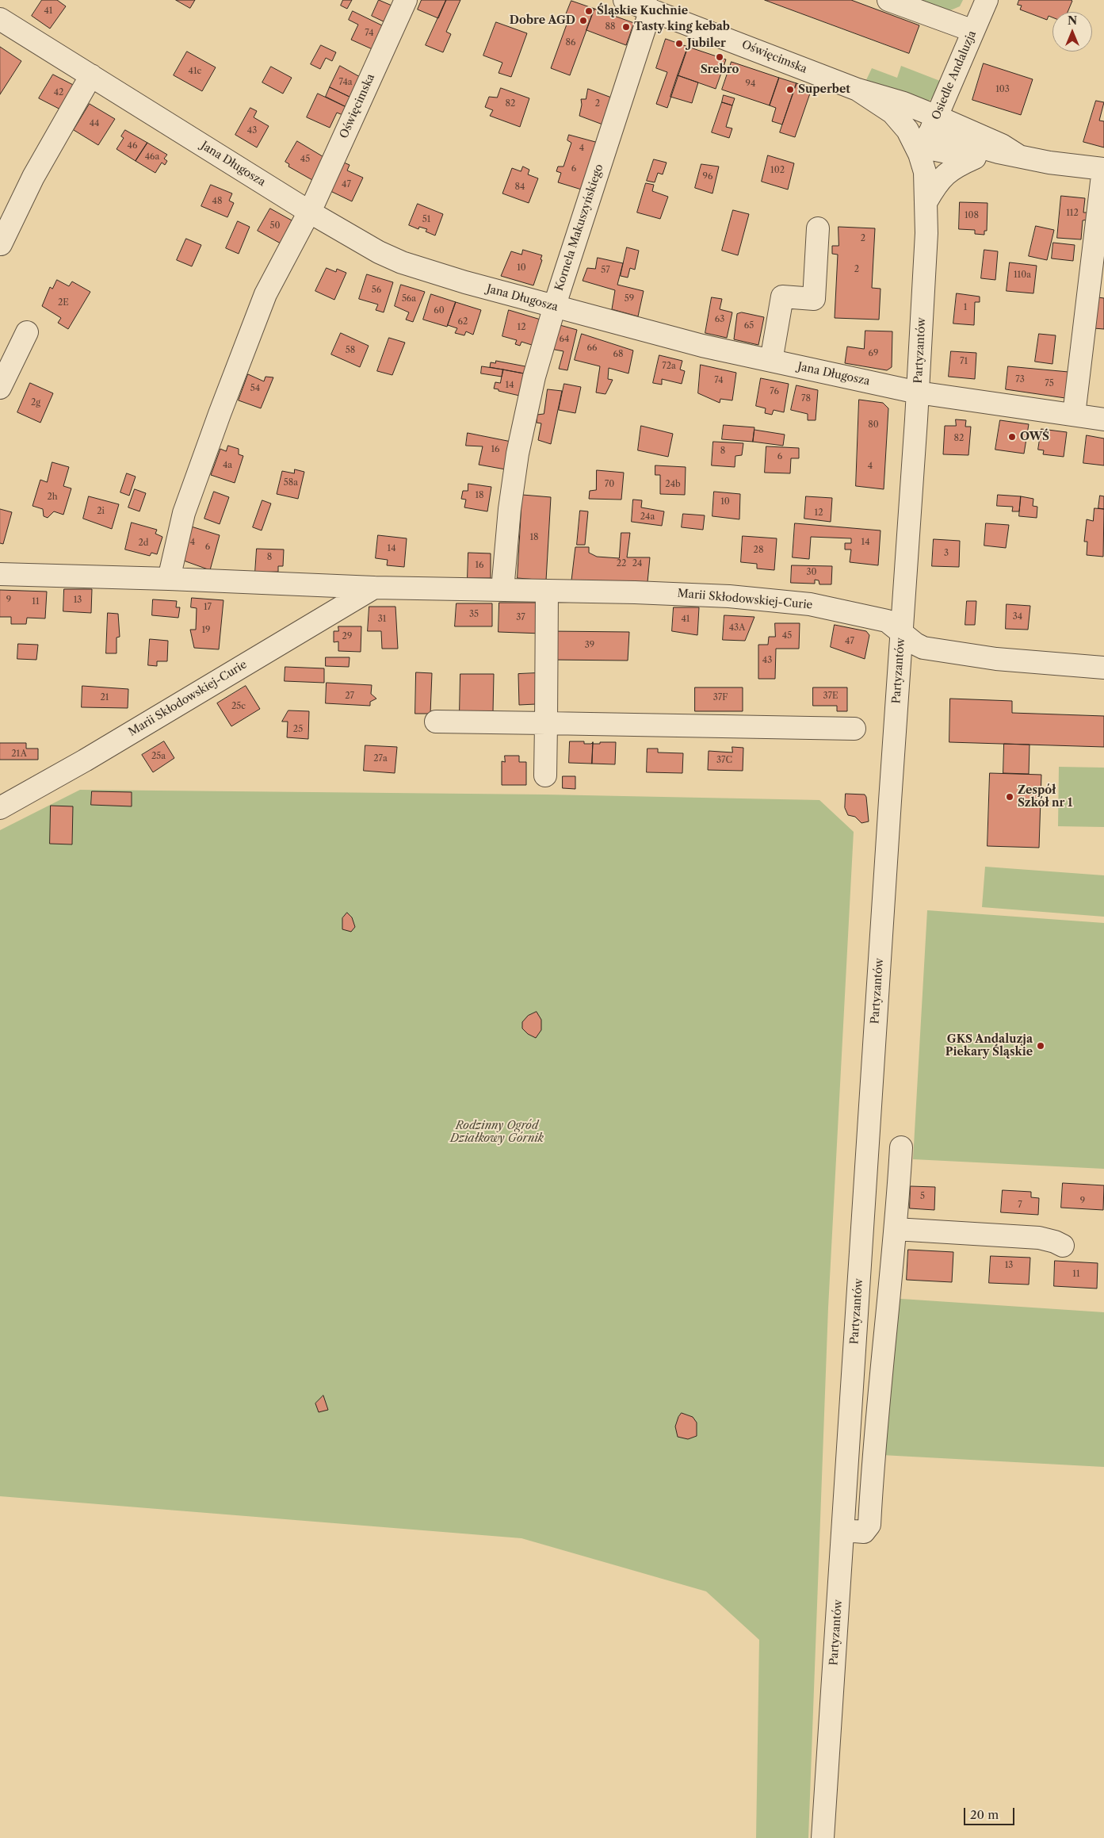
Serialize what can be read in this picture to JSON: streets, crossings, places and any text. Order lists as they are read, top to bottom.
{
  "streets": {
    "street": [
      "Oświęcimska",
      "Osiedle Andaluzja",
      "Jana Długosza",
      "Kornela Makuszyńskiego",
      "Partyzantów",
      "Marii Skłodowskiej-Curie"
    ]
  },
  "crossings": [
    ["Oświęcimska", "Osiedle Andaluzja"],
    ["Oświęcimska", "Jana Długosza"],
    ["Oświęcimska", "Kornela Makuszyńskiego"],
    ["Oświęcimska", "Partyzantów"],
    ["Oświęcimska", "Marii Skłodowskiej-Curie"],
    ["Osiedle Andaluzja", "Partyzantów"],
    ["Jana Długosza", "Kornela Makuszyńskiego"],
    ["Jana Długosza", "Partyzantów"],
    ["Kornela Makuszyńskiego", "Marii Skłodowskiej-Curie"],
    ["Partyzantów", "Marii Skłodowskiej-Curie"]
  ],
  "parks": ["Rodzinny Ogród Działkowy Górnik"],
  "places": [
    "Śląskie Kuchnie",
    "Dobre AGD",
    "Tasty king kebab",
    "Jubiler",
    "Srebro",
    "Superbet",
    "OWŚ",
    "Zespół Szkół nr 1",
    "GKS Andaluzja Piekary Śląskie"
  ],
  "house_numbers": [
    "41",
    "88",
    "74",
    "86",
    "41c",
    "74a",
    "94",
    "103",
    "42",
    "82",
    "2",
    "44",
    "43",
    "46",
    "4",
    "46a",
    "45",
    "6",
    "102",
    "96",
    "47",
    "84",
    "48",
    "112",
    "108",
    "51",
    "50",
    "2",
    "10",
    "2",
    "57",
    "110a",
    "56",
    "56a",
    "59",
    "2E",
    "1",
    "60",
    "63",
    "62",
    "65",
    "12",
    "64",
    "66",
    "58",
    "69",
    "68",
    "71",
    "72a",
    "73",
    "74",
    "75",
    "14",
    "54",
    "76",
    "78",
    "2g",
    "80",
    "82",
    "16",
    "8",
    "6",
    "4a",
    "4",
    "58a",
    "70",
    "24b",
    "18",
    "2h",
    "10",
    "2i",
    "12",
    "24a",
    "18",
    "4",
    "14",
    "2d",
    "6",
    "14",
    "28",
    "3",
    "8",
    "22",
    "24",
    "16",
    "30",
    "9",
    "13",
    "11",
    "17",
    "35",
    "34",
    "37",
    "31",
    "41",
    "43A",
    "19",
    "45",
    "29",
    "47",
    "39",
    "43",
    "27",
    "37E",
    "21",
    "37F",
    "25c",
    "25",
    "21A",
    "25a",
    "27a",
    "37C",
    "5",
    "9",
    "7",
    "13",
    "11"
  ],
  "scale_bar": "20 m",
  "north": "top"
}
